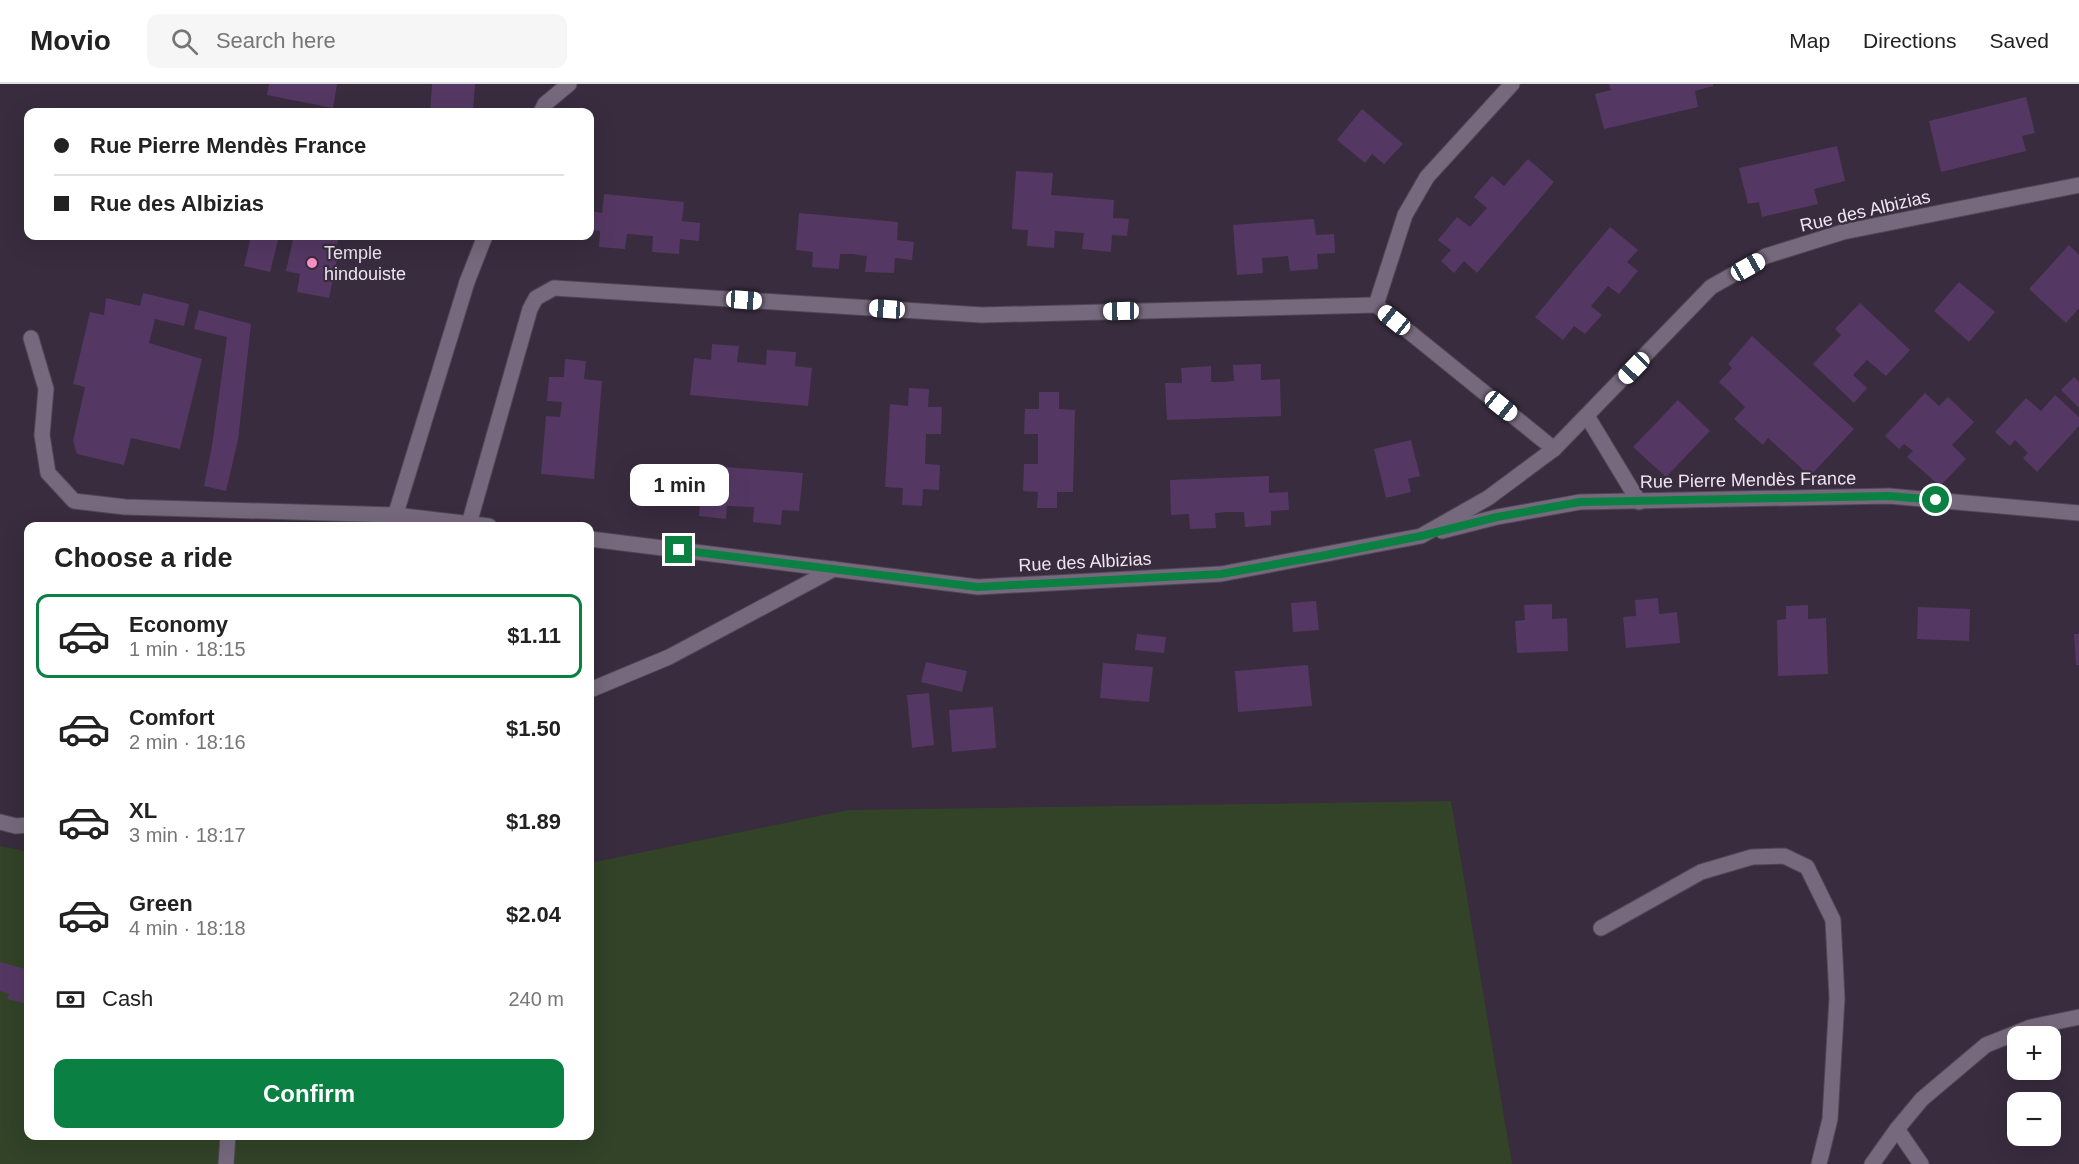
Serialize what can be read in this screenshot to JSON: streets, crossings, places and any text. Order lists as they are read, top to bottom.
{
  "streets": {
    "street": ["Rue des Albizias", "Rue Pierre Mendès France"]
  },
  "crossings": [
    ["Rue des Albizias", "Rue Pierre Mendès France"]
  ],
  "places": ["Temple hindouiste"],
  "page": {
    "header": "Movio",
    "search": "Search here",
    "nav": ["Map", "Directions", "Saved"],
    "banner": ["Rue Pierre Mendès France", "Rue des Albizias"],
    "bubble": "1 min",
    "heading": "Choose a ride",
    "list": [
      {
        "name": "Economy",
        "note": "1 min · 18:15",
        "value": "$1.11"
      },
      {
        "name": "Comfort",
        "note": "2 min · 18:16",
        "value": "$1.50"
      },
      {
        "name": "XL",
        "note": "3 min · 18:17",
        "value": "$1.89"
      },
      {
        "name": "Green",
        "note": "4 min · 18:18",
        "value": "$2.04"
      }
    ],
    "pay": ["Cash", "240 m"],
    "map_buttons": ["+", "−"],
    "buttons": "Confirm"
  }
}
